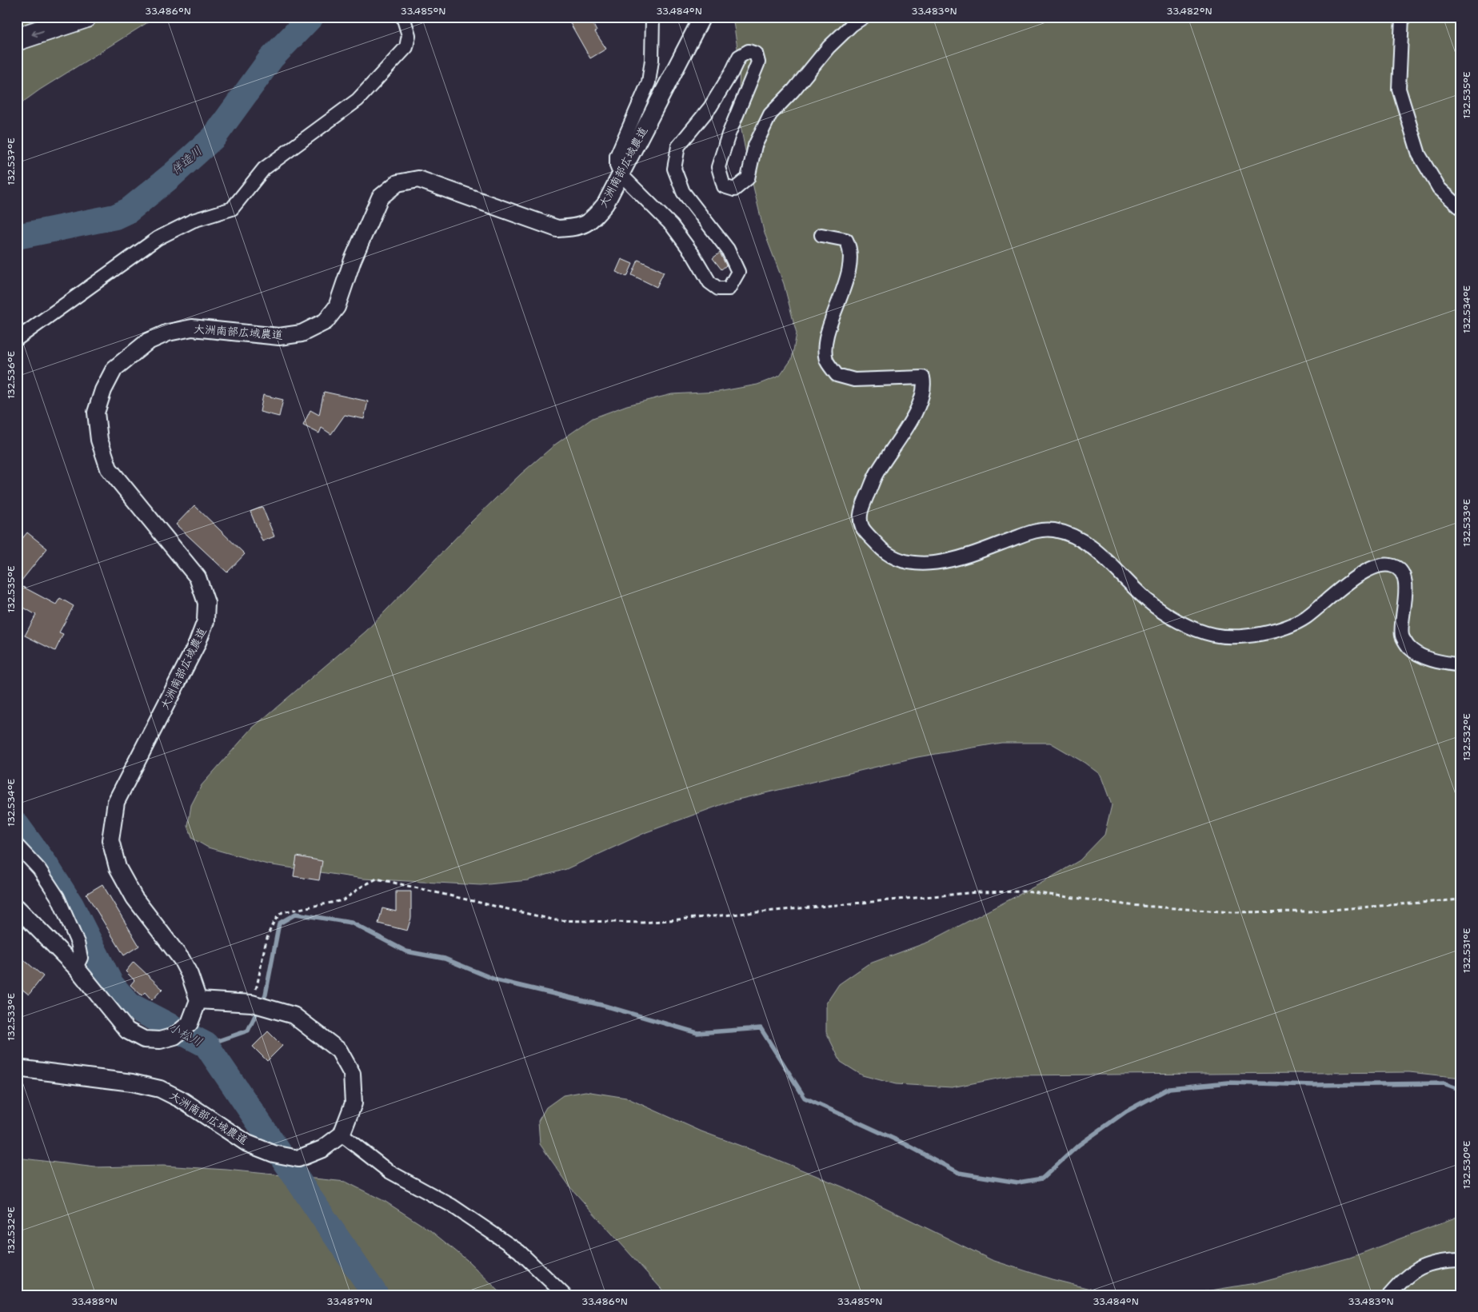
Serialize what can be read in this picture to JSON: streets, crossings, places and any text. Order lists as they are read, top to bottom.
{
  "streets": {
    "street": ["大洲南部広域農道"]
  },
  "water": ["伴造川", "小松川"],
  "coordinates": [
    "33.486°N",
    "33.485°N",
    "33.484°N",
    "33.483°N",
    "33.482°N",
    "132.535°E",
    "132.537°E",
    "132.534°E",
    "132.536°E",
    "132.533°E",
    "132.532°E",
    "132.531°E",
    "132.530°E",
    "33.488°N",
    "33.487°N"
  ]
}
